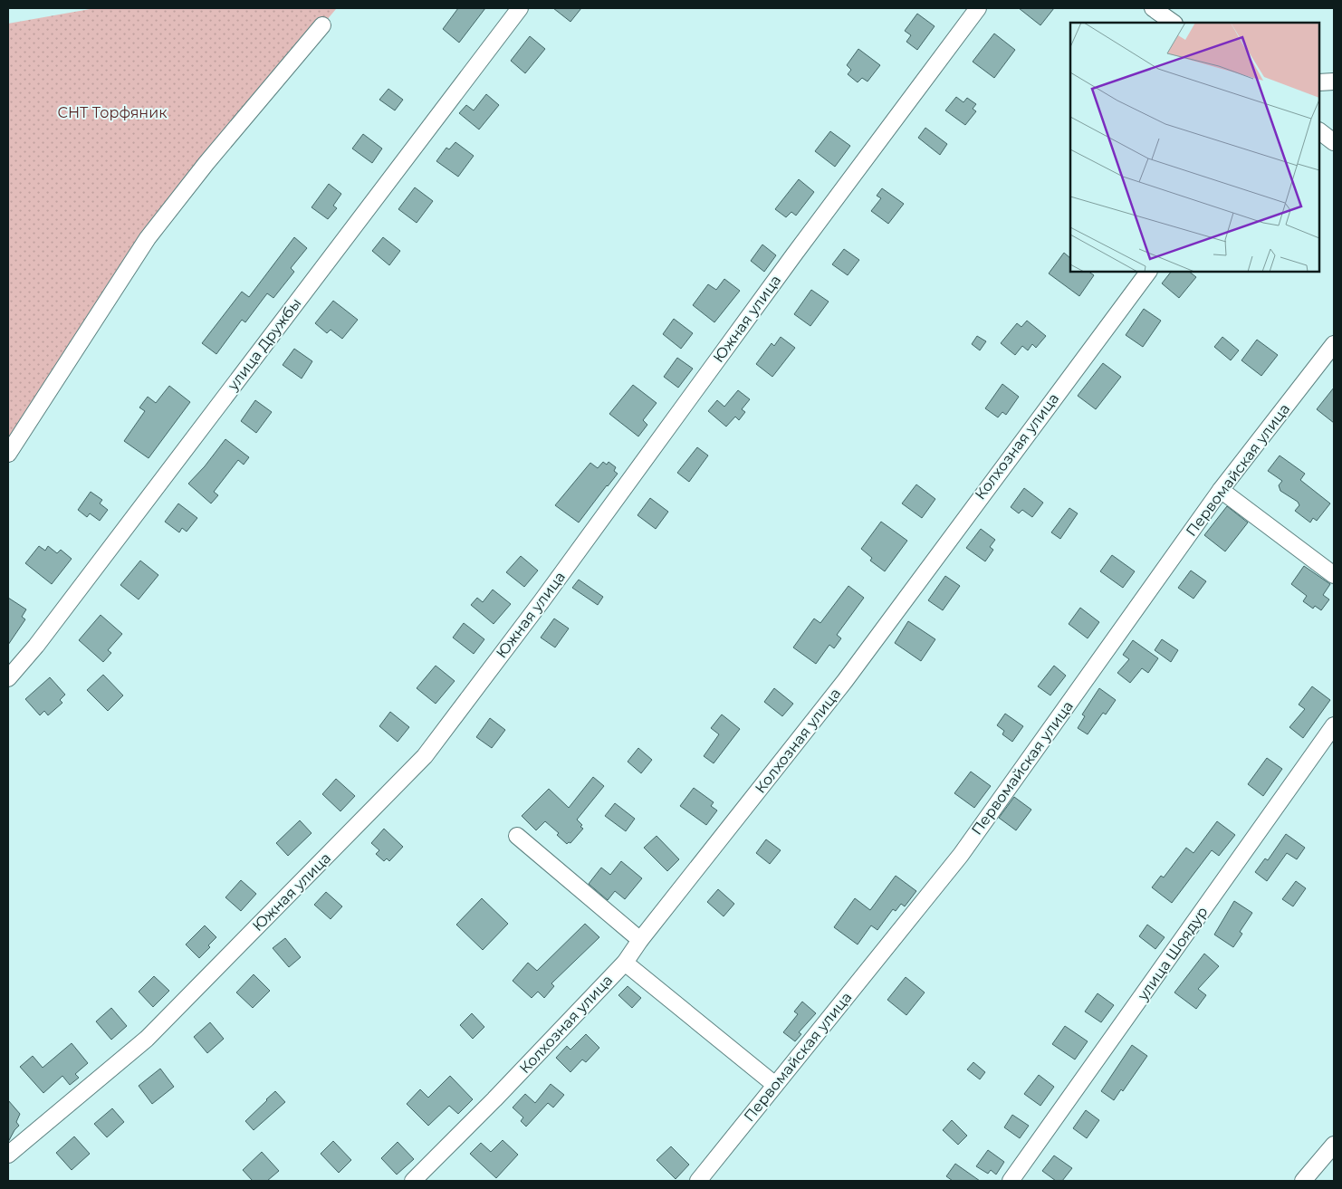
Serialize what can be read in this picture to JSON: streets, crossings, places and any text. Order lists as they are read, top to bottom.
{
  "streets": {
    "street": [
      "Южная улица",
      "улица Дружбы",
      "Колхозная улица",
      "Первомайская улица",
      "улица Шоядур"
    ]
  },
  "parks": ["СНТ Торфяник"]
}
